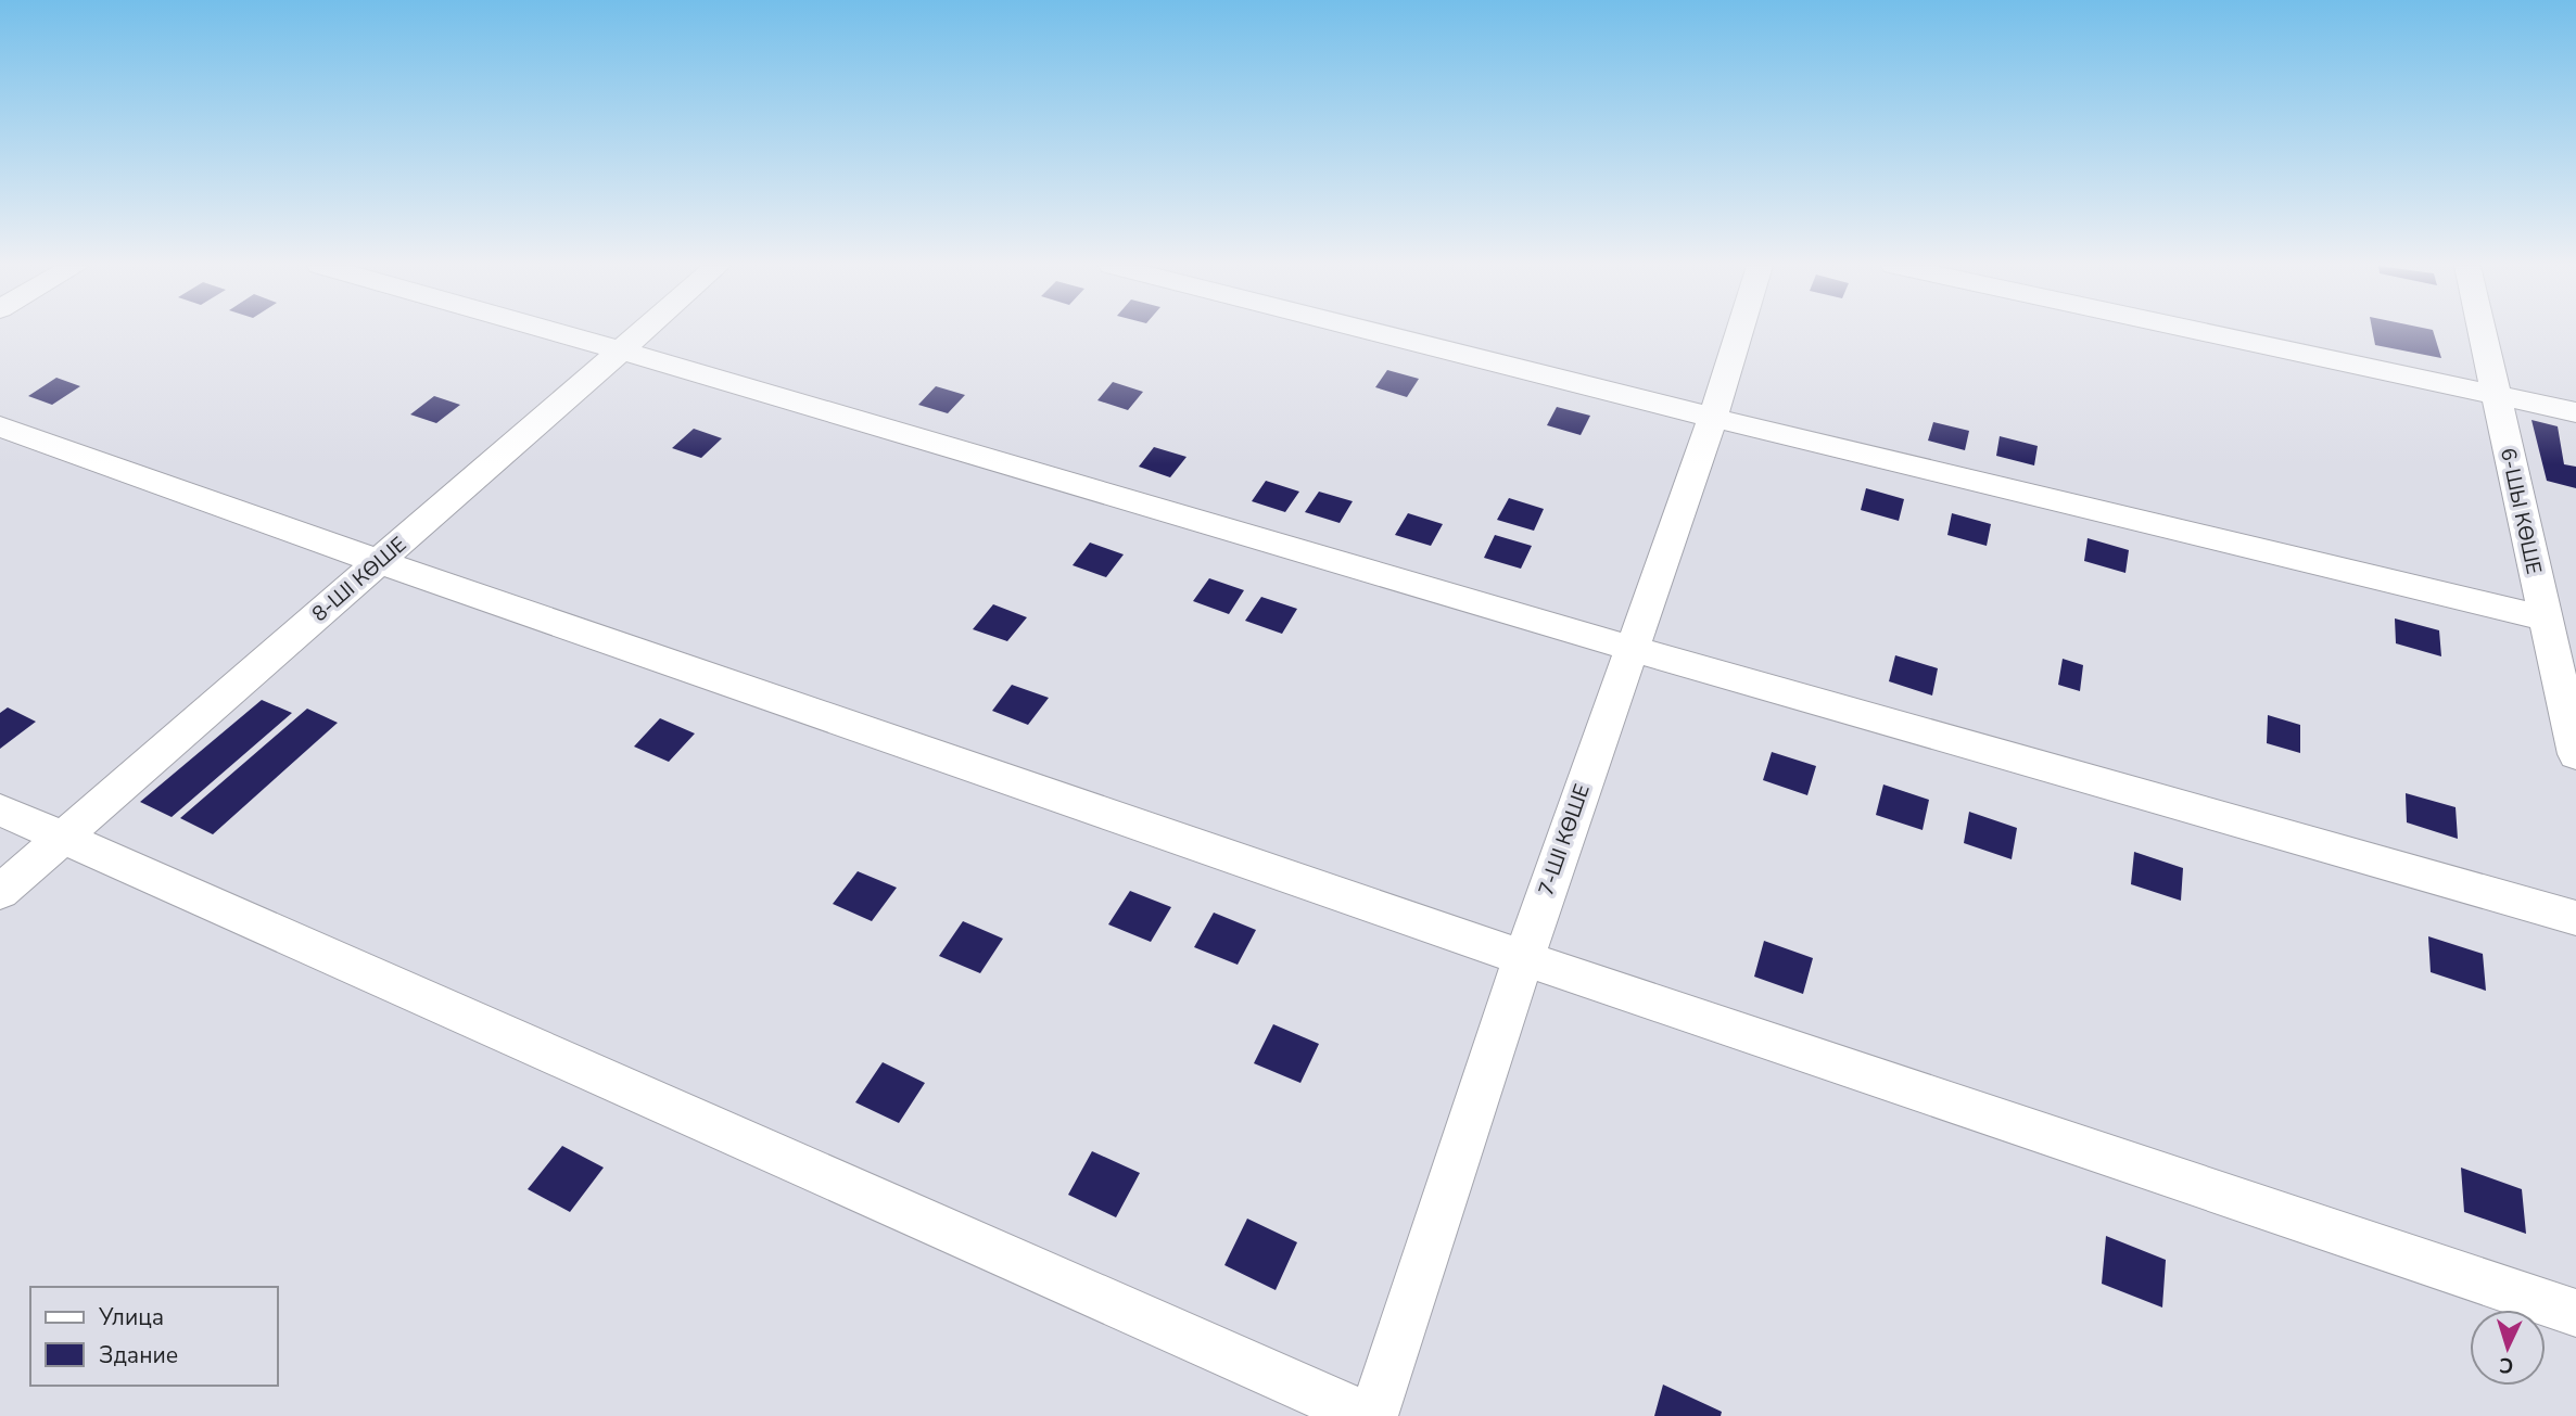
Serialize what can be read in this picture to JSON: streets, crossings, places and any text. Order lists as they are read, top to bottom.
{
  "streets": {
    "lane": ["6-ШЫ КӨШЕ", "8-ШІ КӨШЕ", "7-ШІ КӨШЕ"]
  },
  "legend": ["Улица", "Здание"],
  "north": "bottom"
}
